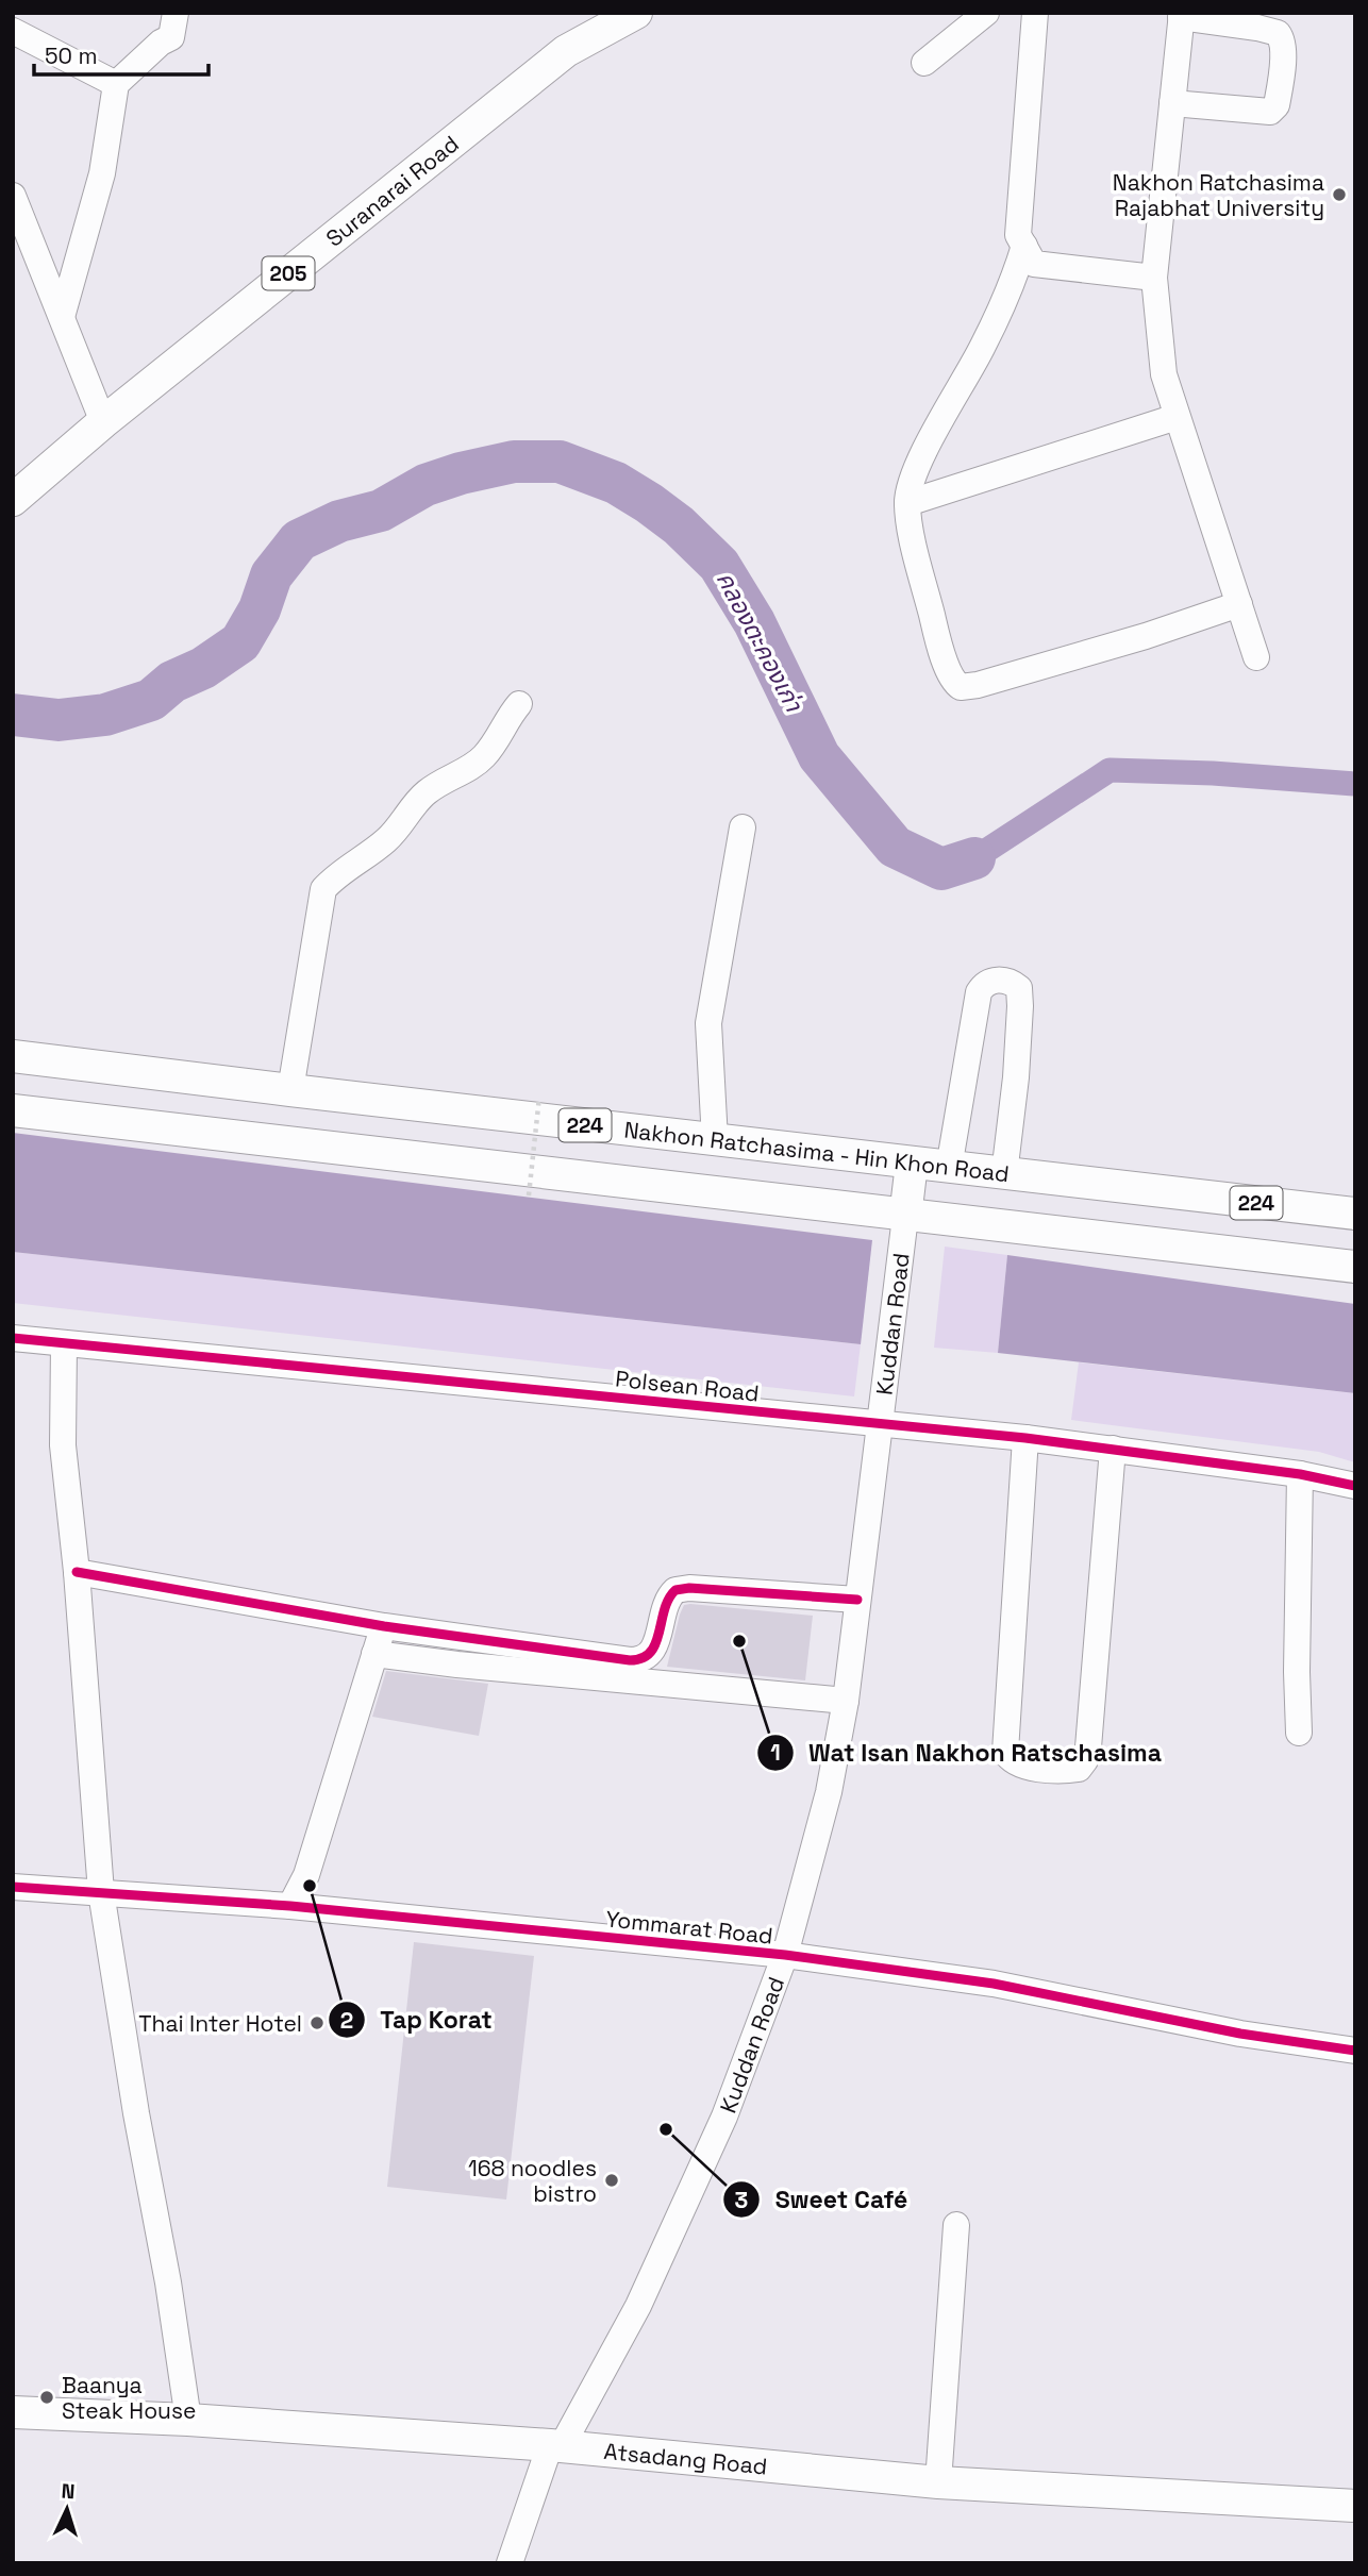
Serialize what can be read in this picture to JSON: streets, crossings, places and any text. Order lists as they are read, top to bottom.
{
  "streets": {
    "main road": [
      "Suranarai Road",
      "205",
      "224",
      "Nakhon Ratchasima - Hin Khon Road",
      "Atsadang Road"
    ],
    "street": ["Kuddan Road", "Polsean Road", "Yommarat Road"]
  },
  "crossings": [
    ["224", "Kuddan Road"],
    ["Kuddan Road", "Polsean Road"],
    ["Kuddan Road", "Yommarat Road"],
    ["Kuddan Road", "Atsadang Road"]
  ],
  "water": ["คลองตะคองเก่า"],
  "places": [
    "Nakhon Ratchasima Rajabhat University",
    "Wat Isan Nakhon Ratschasima",
    "Tap Korat",
    "Thai Inter Hotel",
    "Sweet Café",
    "168 noodles bistro",
    "Baanya Steak House"
  ],
  "scale_bar": "50 m",
  "north": "top"
}
